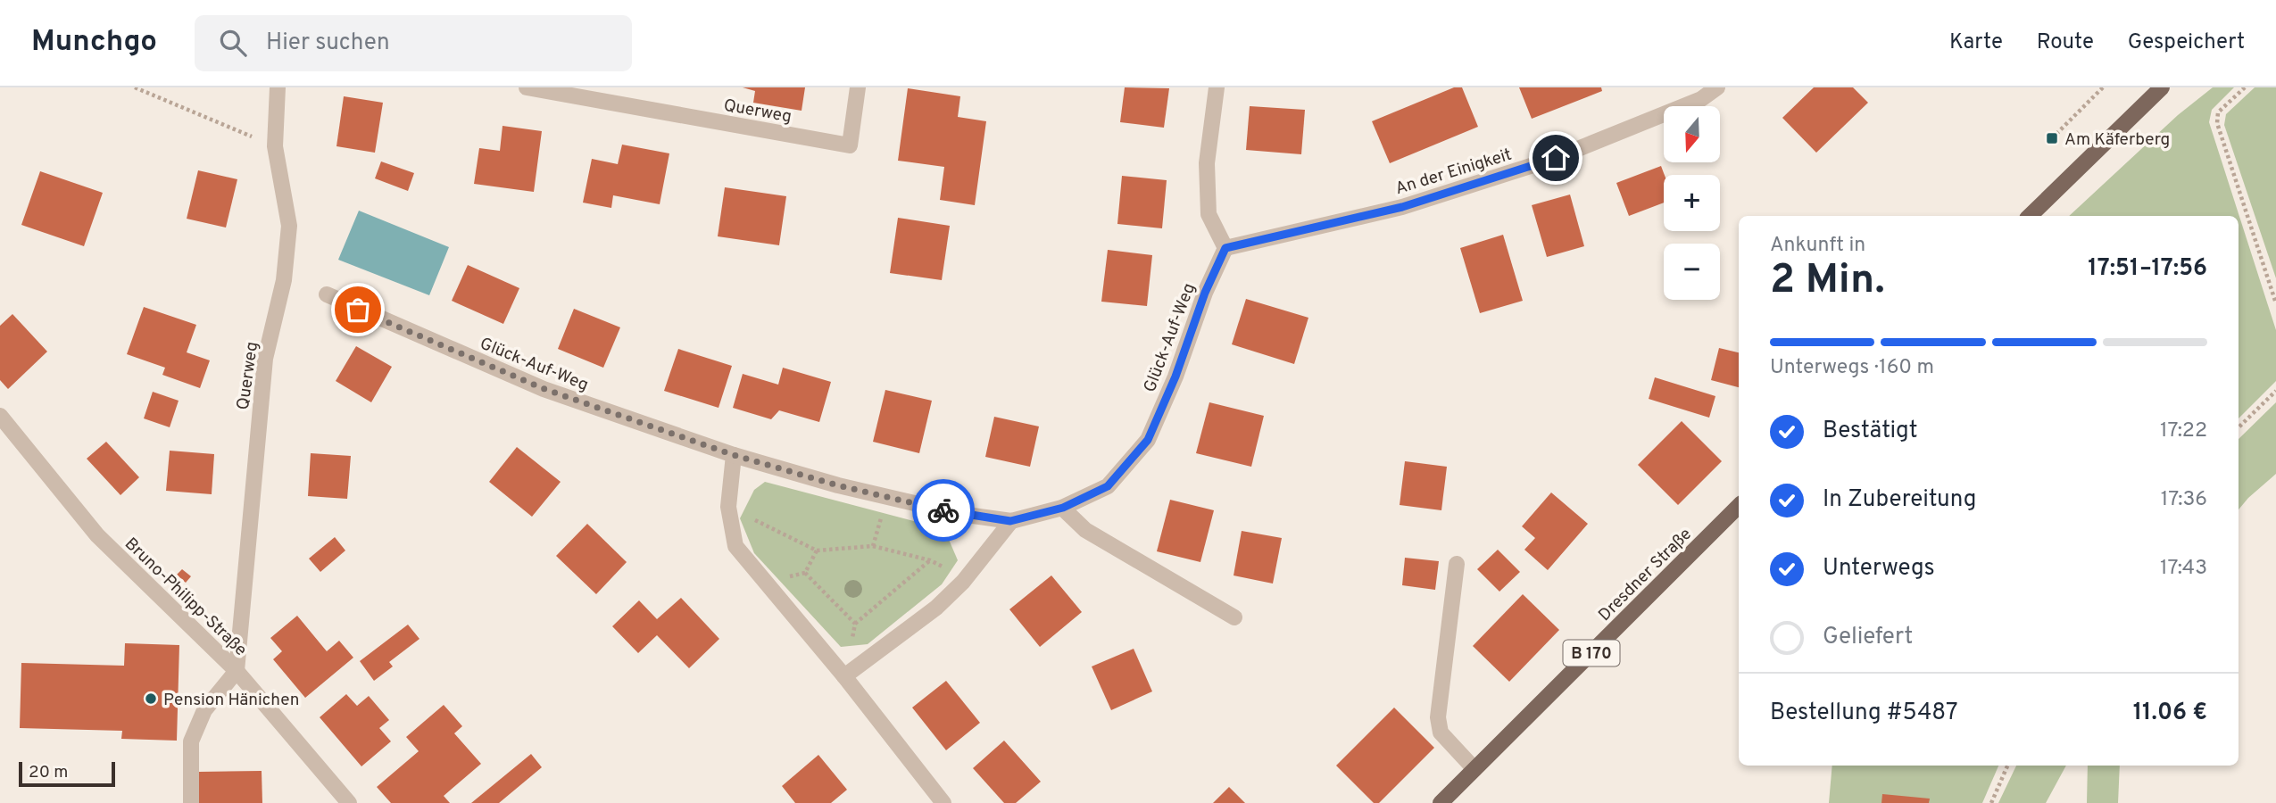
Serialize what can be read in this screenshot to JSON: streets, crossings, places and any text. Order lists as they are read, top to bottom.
{
  "streets": {
    "main road": ["Dresdner Straße", "B 170"],
    "street": [
      "Querweg",
      "An der Einigkeit",
      "Glück-Auf-Weg",
      "Bruno-Philipp-Straße"
    ]
  },
  "crossings": [
    ["Querweg", "Bruno-Philipp-Straße"],
    ["An der Einigkeit", "Glück-Auf-Weg"]
  ],
  "places": {
    "transit": ["Am Käferberg"],
    "other": ["Pension Hänichen"]
  },
  "scale_bar": "20 m",
  "north": "bottom",
  "page": {
    "header": "Munchgo",
    "search": "Hier suchen",
    "nav": ["Karte", "Route", "Gespeichert"],
    "map_buttons": ["+", "−"],
    "heading": ["2 Min.", "Ankunft in", "17:51–17:56"],
    "panel": ["Bestellung #5487", "11.06 €"],
    "bar": "Unterwegs · 160 m",
    "list": [
      ["Bestätigt", "17:22"],
      ["In Zubereitung", "17:36"],
      ["Unterwegs", "17:43"],
      "Geliefert"
    ],
    "scale": "20 m"
  }
}
